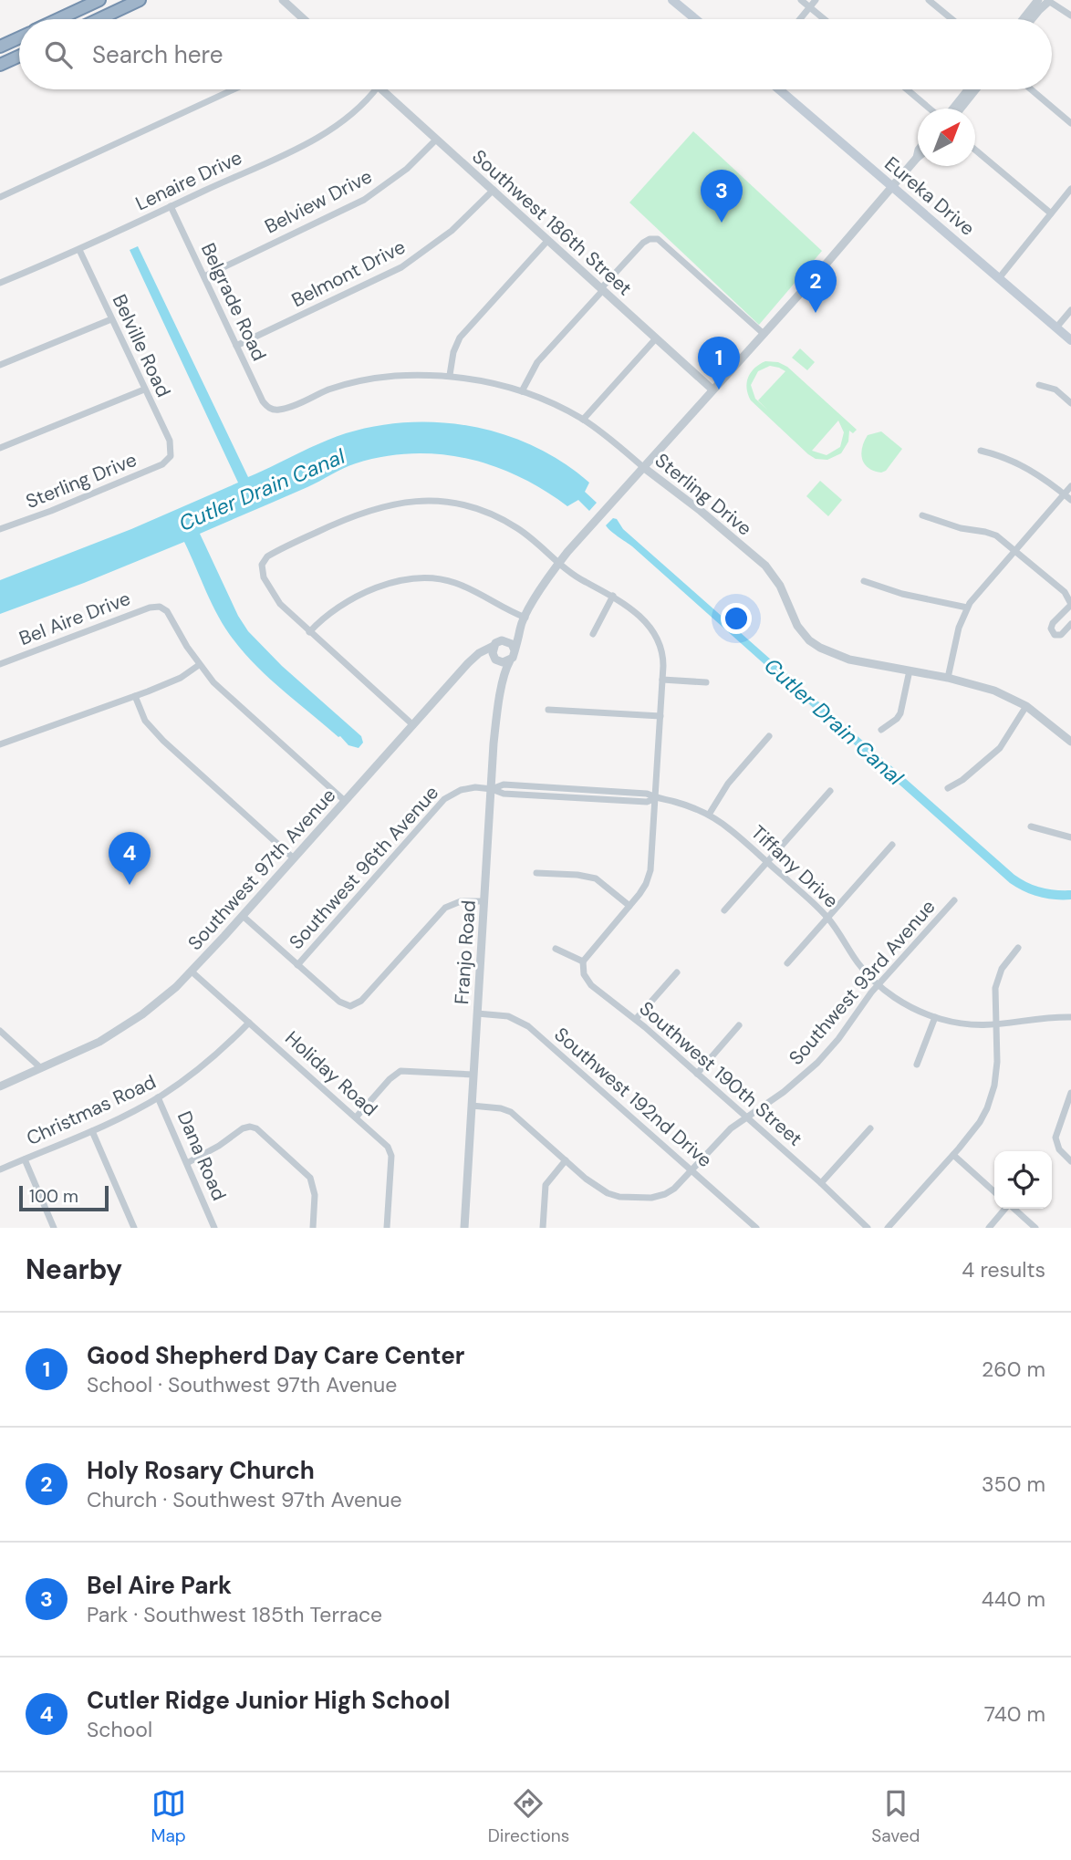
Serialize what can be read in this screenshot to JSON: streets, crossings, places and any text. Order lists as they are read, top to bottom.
{
  "streets": {
    "main road": ["Eureka Drive"],
    "street": [
      "Lenaire Drive",
      "Belview Drive",
      "Southwest 186th Street",
      "Belmont Drive",
      "Belgrade Road",
      "Belville Road",
      "Sterling Drive",
      "Bel Aire Drive",
      "Tiffany Drive",
      "Southwest 96th Avenue",
      "Southwest 97th Avenue",
      "Franjo Road",
      "Southwest 93rd Avenue",
      "Holiday Road",
      "Southwest 190th Street",
      "Southwest 192nd Drive",
      "Christmas Road",
      "Dana Road"
    ]
  },
  "crossings": [
    ["Lenaire Drive", "Belgrade Road"],
    ["Lenaire Drive", "Belville Road"],
    ["Belview Drive", "Southwest 186th Street"],
    ["Belview Drive", "Belgrade Road"],
    ["Southwest 186th Street", "Belmont Drive"],
    ["Belmont Drive", "Belgrade Road"],
    ["Belgrade Road", "Sterling Drive"],
    ["Belville Road", "Sterling Drive"],
    ["Tiffany Drive", "Southwest 96th Avenue"],
    ["Tiffany Drive", "Franjo Road"],
    ["Tiffany Drive", "Southwest 93rd Avenue"],
    ["Southwest 96th Avenue", "Franjo Road"],
    ["Southwest 97th Avenue", "Franjo Road"],
    ["Southwest 97th Avenue", "Holiday Road"],
    ["Franjo Road", "Southwest 192nd Drive"],
    ["Southwest 93rd Avenue", "Southwest 190th Street"],
    ["Southwest 93rd Avenue", "Southwest 192nd Drive"],
    ["Holiday Road", "Christmas Road"],
    ["Christmas Road", "Dana Road"]
  ],
  "water": ["Cutler Drain Canal"],
  "scale_bar": "100 m",
  "north": "top right",
  "page": {
    "search": "Search here",
    "pins": [
      "3",
      "2",
      "1",
      "4"
    ],
    "scale": "100 m",
    "heading": ["Nearby", "4 results"],
    "list": [
      {
        "mark": "1",
        "name": "Good Shepherd Day Care Center",
        "note": "School · Southwest 97th Avenue",
        "value": "260 m"
      },
      {
        "mark": "2",
        "name": "Holy Rosary Church",
        "note": "Church · Southwest 97th Avenue",
        "value": "350 m"
      },
      {
        "mark": "3",
        "name": "Bel Aire Park",
        "note": "Park · Southwest 185th Terrace",
        "value": "440 m"
      },
      {
        "mark": "4",
        "name": "Cutler Ridge Junior High School",
        "note": "School",
        "value": "740 m"
      }
    ],
    "nav": ["Map", "Directions", "Saved"]
  }
}
